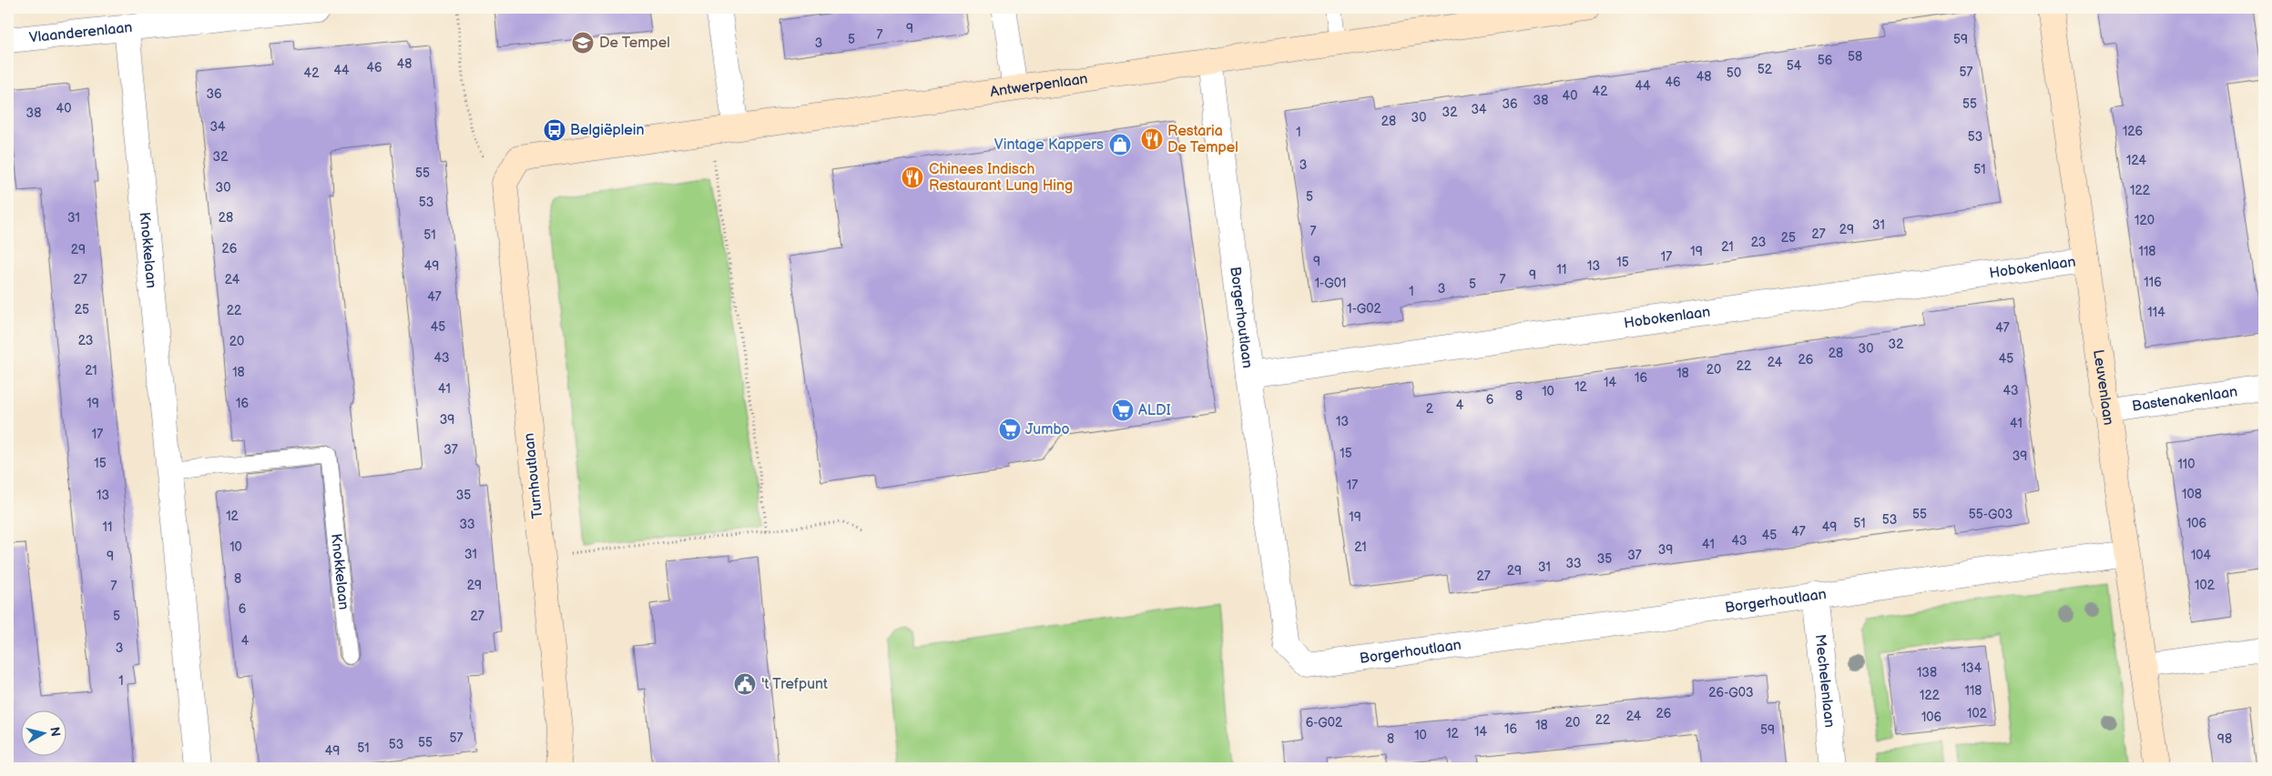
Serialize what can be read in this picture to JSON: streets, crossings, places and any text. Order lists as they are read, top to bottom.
{
  "streets": {
    "street": [
      "Vlaanderenlaan",
      "Antwerpenlaan",
      "Knokkelaan",
      "Hobokenlaan",
      "Borgerhoutlaan",
      "Leuvenlaan",
      "Bastenakenlaan",
      "Turnhoutlaan",
      "Mechelenlaan"
    ]
  },
  "crossings": [
    ["Vlaanderenlaan", "Knokkelaan"],
    ["Antwerpenlaan", "Borgerhoutlaan"],
    ["Antwerpenlaan", "Turnhoutlaan"],
    ["Hobokenlaan", "Borgerhoutlaan"],
    ["Hobokenlaan", "Leuvenlaan"],
    ["Borgerhoutlaan", "Leuvenlaan"],
    ["Borgerhoutlaan", "Mechelenlaan"],
    ["Leuvenlaan", "Bastenakenlaan"]
  ],
  "places": {
    "school or university": ["De Tempel"],
    "bus stop": ["Belgiëplein"],
    "restaurant": ["Restaria De Tempel", "Chinees Indisch Restaurant Lung Hing"],
    "shop": ["Vintage Kappers"],
    "supermarket": ["ALDI", "Jumbo"],
    "public building": ["'t Trefpunt"]
  },
  "house_numbers": [
    "9",
    "7",
    "5",
    "59",
    "3",
    "58",
    "56",
    "48",
    "54",
    "46",
    "52",
    "44",
    "57",
    "42",
    "50",
    "48",
    "46",
    "44",
    "42",
    "36",
    "40",
    "38",
    "36",
    "55",
    "40",
    "34",
    "32",
    "38",
    "30",
    "28",
    "34",
    "126",
    "1",
    "53",
    "32",
    "124",
    "3",
    "51",
    "55",
    "30",
    "122",
    "5",
    "53",
    "31",
    "28",
    "120",
    "31",
    "29",
    "7",
    "27",
    "51",
    "25",
    "23",
    "21",
    "26",
    "29",
    "19",
    "118",
    "17",
    "9",
    "15",
    "49",
    "13",
    "11",
    "9",
    "27",
    "24",
    "7",
    "116",
    "1-G01",
    "5",
    "3",
    "1",
    "47",
    "1-G02",
    "25",
    "22",
    "114",
    "45",
    "47",
    "23",
    "20",
    "32",
    "30",
    "28",
    "43",
    "45",
    "26",
    "24",
    "22",
    "20",
    "21",
    "18",
    "18",
    "16",
    "14",
    "12",
    "41",
    "43",
    "10",
    "8",
    "6",
    "19",
    "16",
    "4",
    "2",
    "39",
    "13",
    "41",
    "17",
    "37",
    "15",
    "39",
    "15",
    "110",
    "17",
    "108",
    "13",
    "35",
    "55",
    "55-G03",
    "12",
    "19",
    "53",
    "51",
    "106",
    "33",
    "11",
    "49",
    "47",
    "45",
    "43",
    "41",
    "10",
    "21",
    "39",
    "31",
    "37",
    "104",
    "9",
    "35",
    "33",
    "31",
    "29",
    "27",
    "8",
    "29",
    "102",
    "7",
    "6",
    "5",
    "27",
    "4",
    "3",
    "134",
    "138",
    "1",
    "118",
    "26-G03",
    "122",
    "26",
    "102",
    "24",
    "106",
    "22",
    "6-G02",
    "20",
    "18",
    "16",
    "59",
    "14",
    "12",
    "10",
    "57",
    "8",
    "98",
    "55",
    "53",
    "51",
    "49"
  ],
  "north": "right"
}
